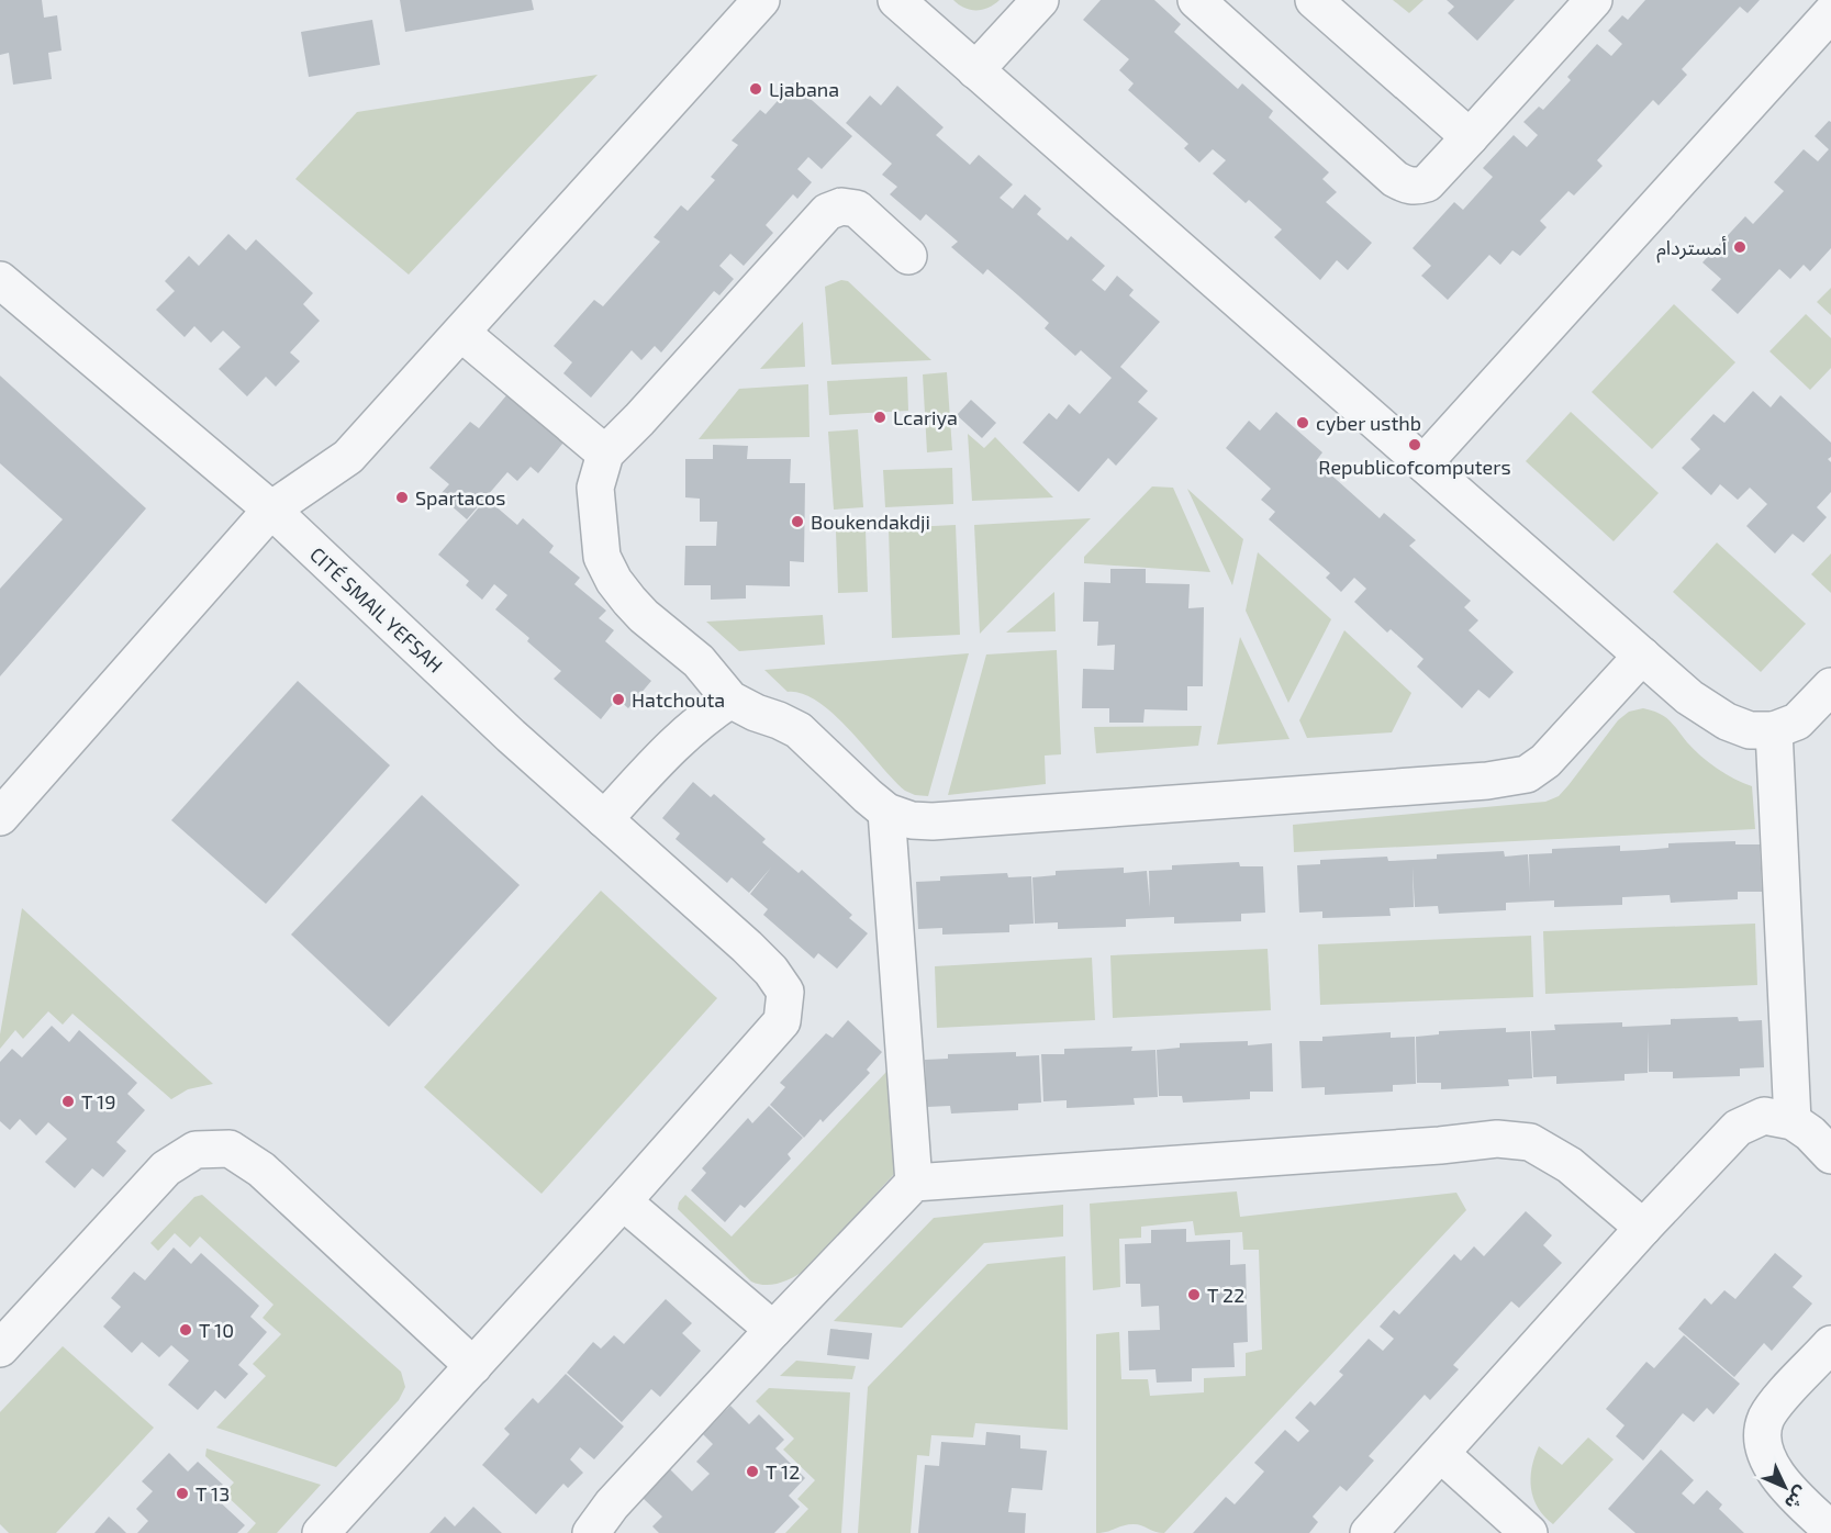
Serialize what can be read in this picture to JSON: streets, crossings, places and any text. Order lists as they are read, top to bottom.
{
  "streets": {
    "street": ["CITÉ SMAIL YEFSAH"]
  },
  "places": [
    "Ljabana",
    "أمستردام",
    "Lcariya",
    "cyber usthb",
    "Republicofcomputers",
    "Spartacos",
    "Boukendakdji",
    "Hatchouta",
    "T 19",
    "T 22",
    "T 10",
    "T 12",
    "T 13"
  ],
  "north": "bottom right"
}
